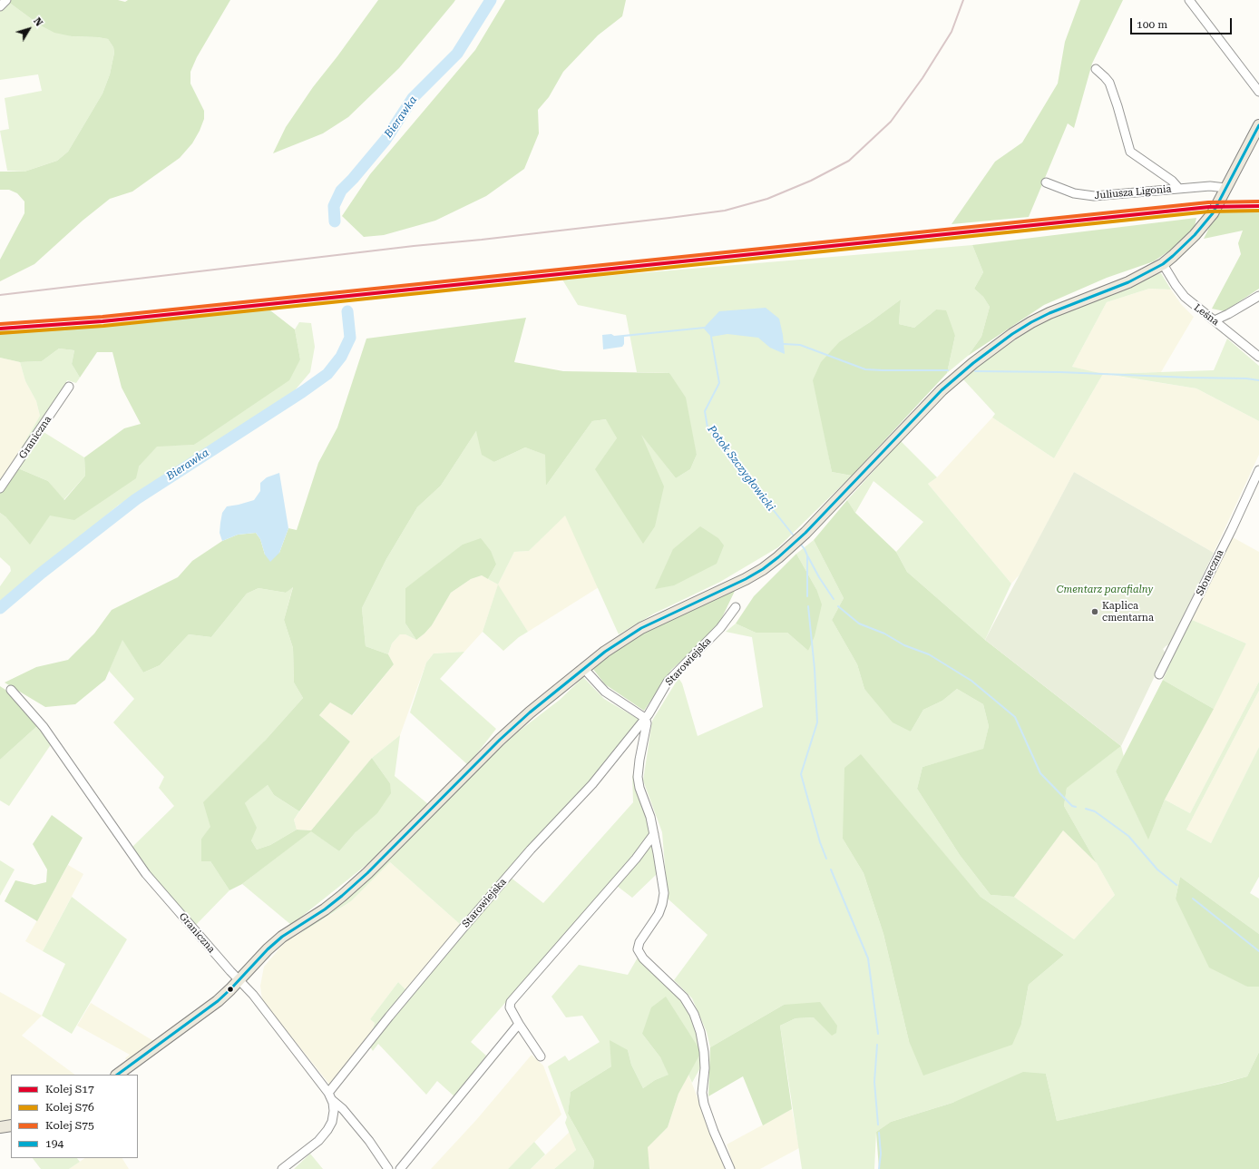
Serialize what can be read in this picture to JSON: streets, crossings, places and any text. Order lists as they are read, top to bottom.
{
  "streets": {
    "street": [
      "Juliusza Ligonia",
      "Leśna",
      "Graniczna",
      "Słoneczna",
      "Starowiejska"
    ]
  },
  "crossings": [
    ["Graniczna", "Starowiejska"]
  ],
  "water": ["Bierawka", "Potok Szczygłowicki"],
  "parks": ["Cmentarz parafialny"],
  "places": ["Kaplica cmentarna"],
  "lines": [
    "transit line 194",
    "rail line S75",
    "rail line S17",
    "rail line S76"
  ],
  "legend": [
    "Kolej S17",
    "Kolej S76",
    "Kolej S75",
    "194"
  ],
  "scale_bar": "100 m",
  "north": "top right"
}
